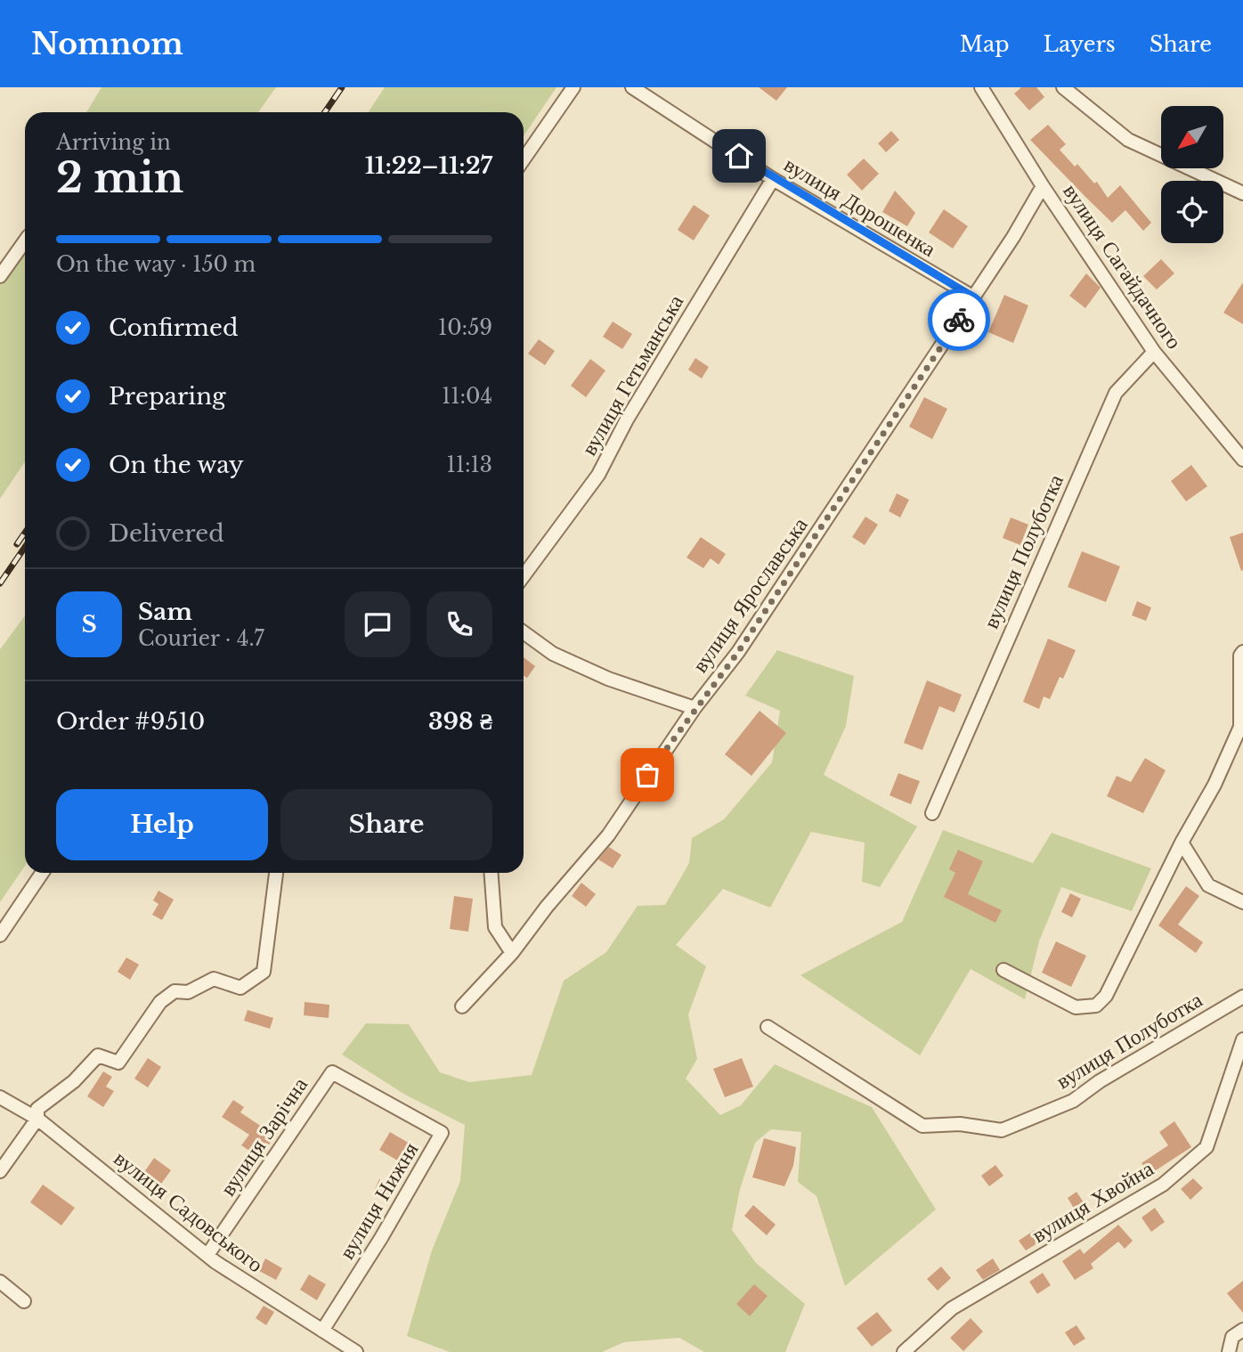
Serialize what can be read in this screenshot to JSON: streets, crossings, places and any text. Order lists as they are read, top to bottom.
{
  "streets": {
    "street": [
      "вулиця Дорошенка",
      "вулиця Сагайдачного",
      "вулиця Гетьманська",
      "вулиця Полуботка",
      "вулиця Ярославська",
      "вулиця Зарічна",
      "вулиця Нижня",
      "вулиця Хвойна",
      "вулиця Садовського"
    ]
  },
  "crossings": [
    ["вулиця Дорошенка", "вулиця Гетьманська"],
    ["вулиця Дорошенка", "вулиця Ярославська"],
    ["вулиця Сагайдачного", "вулиця Полуботка"],
    ["вулиця Сагайдачного", "вулиця Ярославська"],
    ["вулиця Зарічна", "вулиця Нижня"],
    ["вулиця Зарічна", "вулиця Садовського"],
    ["вулиця Нижня", "вулиця Садовського"]
  ],
  "north": "bottom left",
  "page": {
    "header": "Nomnom",
    "nav": ["Map", "Layers", "Share"],
    "heading": ["2 min", "Arriving in", "11:22–11:27"],
    "panel": [
      "Sam",
      "Courier · 4.7",
      "Order #9510",
      "398 ₴"
    ],
    "bar": "On the way · 150 m",
    "list": [
      ["Confirmed", "10:59"],
      ["Preparing", "11:04"],
      ["On the way", "11:13"],
      "Delivered"
    ],
    "round": "S",
    "buttons": ["Help", "Share"]
  }
}
